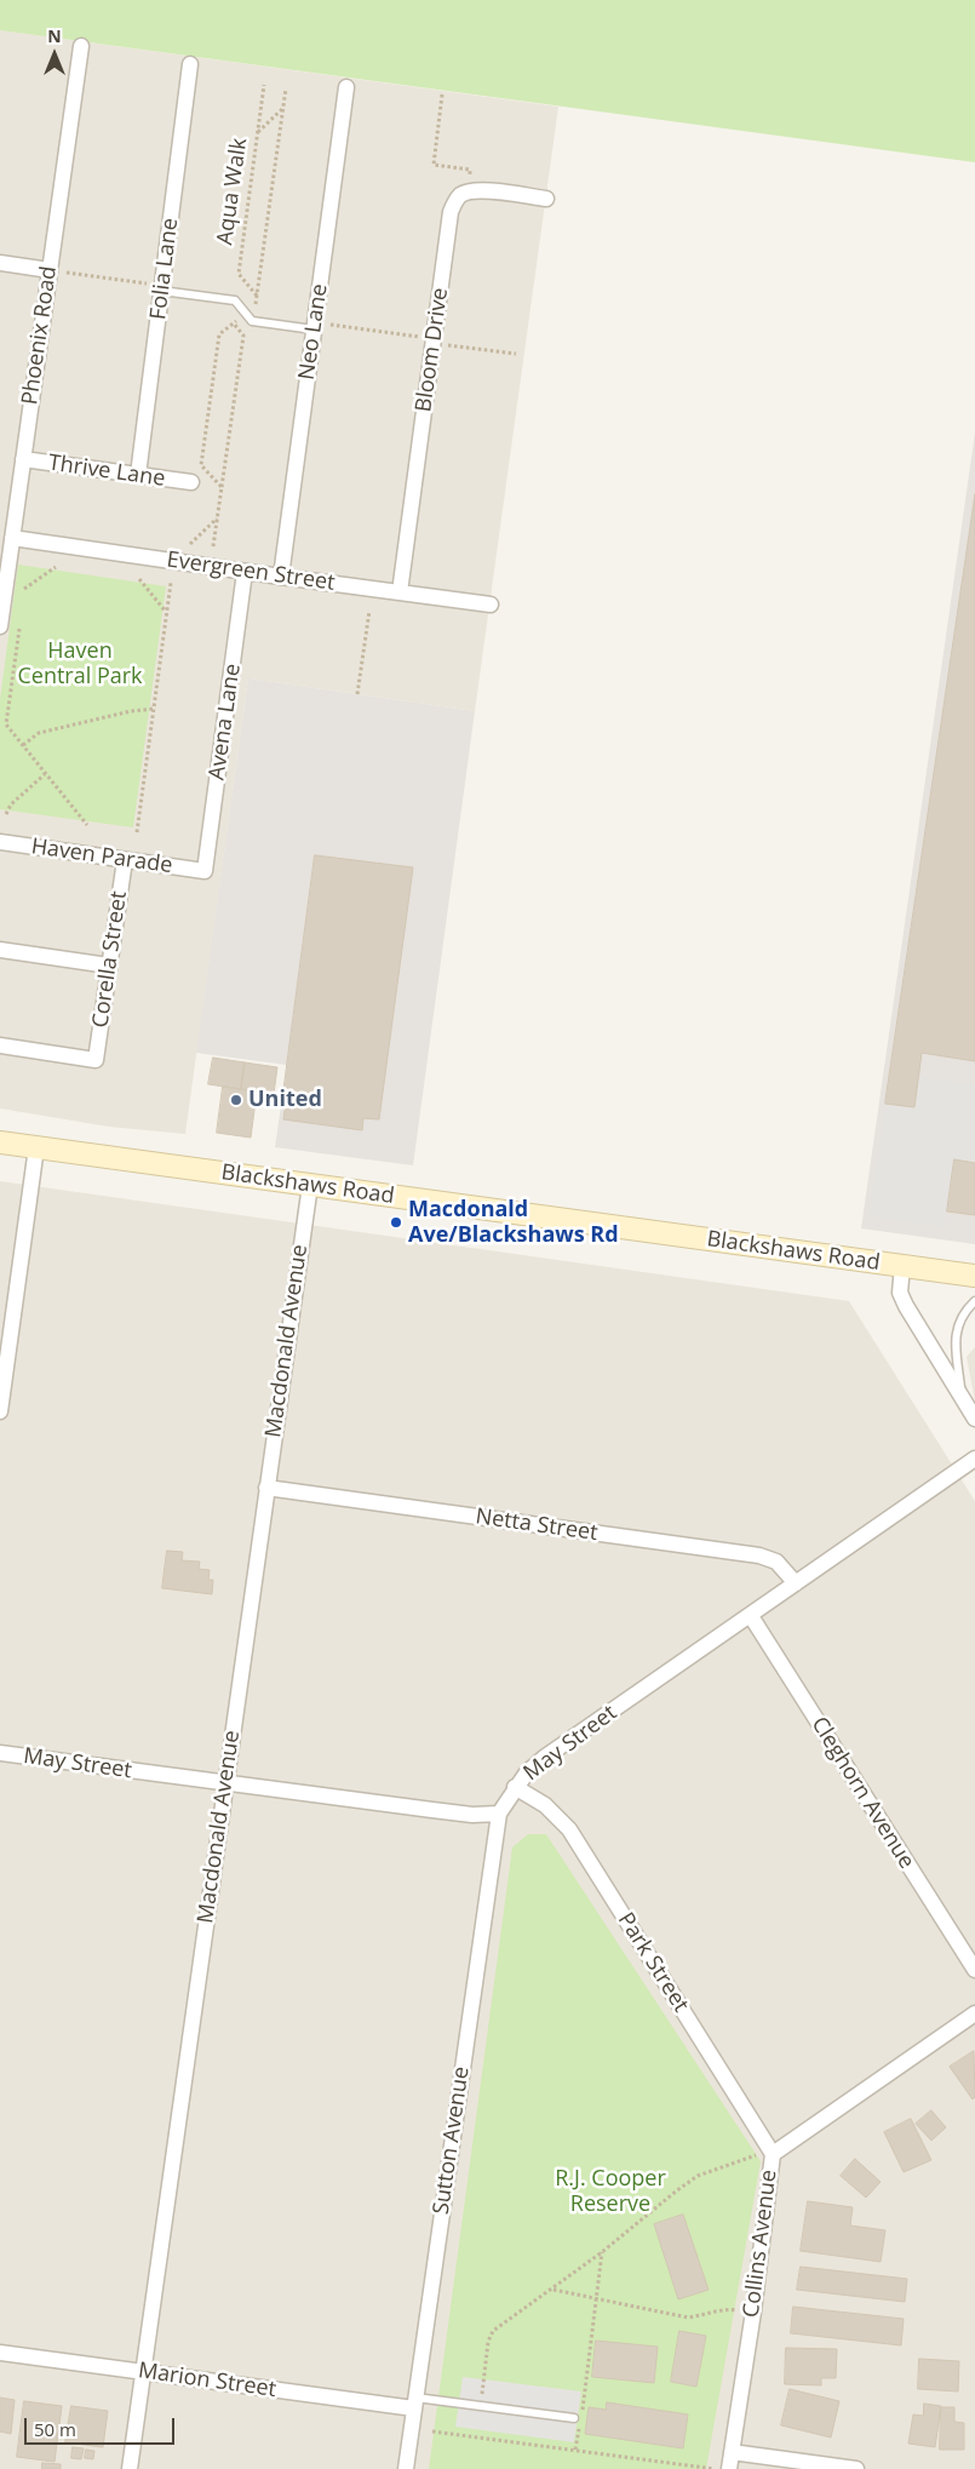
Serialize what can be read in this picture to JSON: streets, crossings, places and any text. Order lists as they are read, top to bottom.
{
  "streets": {
    "main road": ["Blackshaws Road"],
    "street": [
      "Folia Lane",
      "Neo Lane",
      "Phoenix Road",
      "Bloom Drive",
      "Thrive Lane",
      "Evergreen Street",
      "Avena Lane",
      "Haven Parade",
      "Corella Street",
      "Macdonald Avenue",
      "Netta Street",
      "May Street",
      "Cleghorn Avenue",
      "Park Street",
      "Sutton Avenue",
      "Collins Avenue",
      "Marion Street"
    ],
    "path": ["Aqua Walk"]
  },
  "crossings": [
    ["Folia Lane", "Thrive Lane"],
    ["Neo Lane", "Evergreen Street"],
    ["Phoenix Road", "Thrive Lane"],
    ["Phoenix Road", "Evergreen Street"],
    ["Bloom Drive", "Evergreen Street"],
    ["Evergreen Street", "Avena Lane"],
    ["Avena Lane", "Haven Parade"],
    ["Haven Parade", "Corella Street"],
    ["Blackshaws Road", "Macdonald Avenue"],
    ["Macdonald Avenue", "Netta Street"],
    ["Macdonald Avenue", "May Street"],
    ["Macdonald Avenue", "Marion Street"],
    ["Netta Street", "May Street"],
    ["May Street", "Cleghorn Avenue"],
    ["May Street", "Park Street"],
    ["May Street", "Sutton Avenue"],
    ["Park Street", "Collins Avenue"],
    ["Sutton Avenue", "Marion Street"]
  ],
  "parks": ["Haven Central Park", "R.J. Cooper Reserve"],
  "places": ["United", "Macdonald Ave/Blackshaws Rd"],
  "scale_bar": "50 m",
  "north": "top"
}
